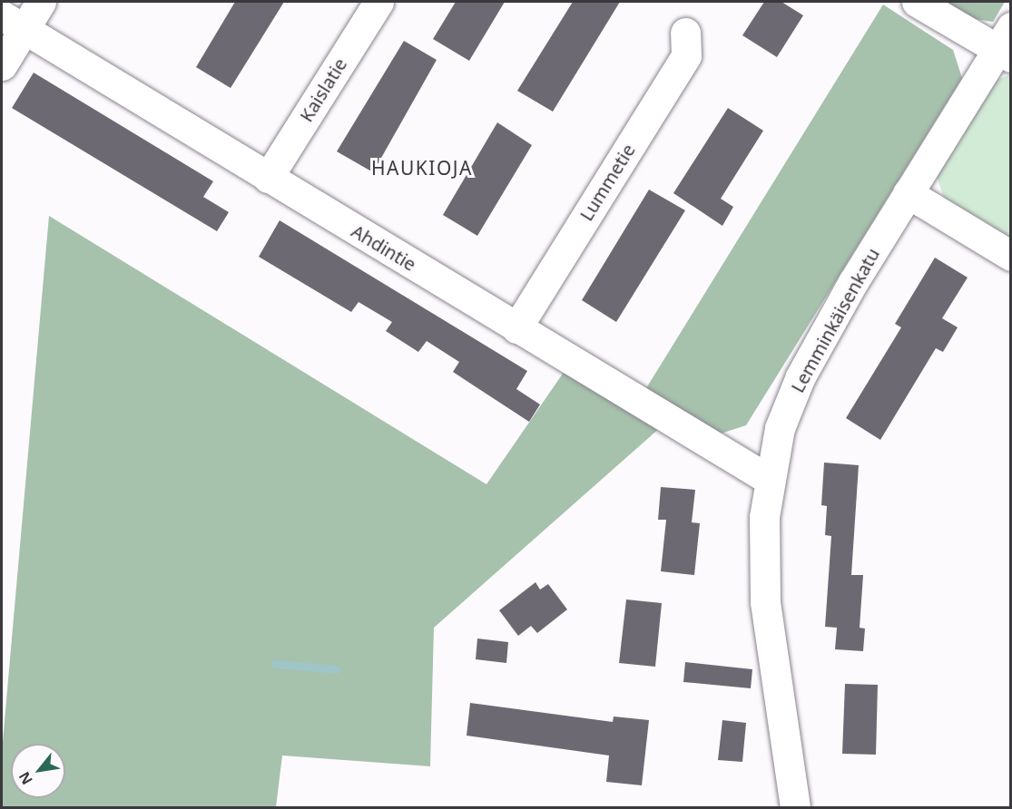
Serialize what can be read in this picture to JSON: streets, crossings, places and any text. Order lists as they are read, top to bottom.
{
  "streets": {
    "street": [
      "Kaislatie",
      "Lummetie",
      "Ahdintie",
      "Lemminkäisenkatu"
    ]
  },
  "crossings": [
    ["Kaislatie", "Ahdintie"],
    ["Lummetie", "Ahdintie"],
    ["Ahdintie", "Lemminkäisenkatu"]
  ],
  "districts": ["HAUKIOJA"],
  "north": "bottom left"
}
